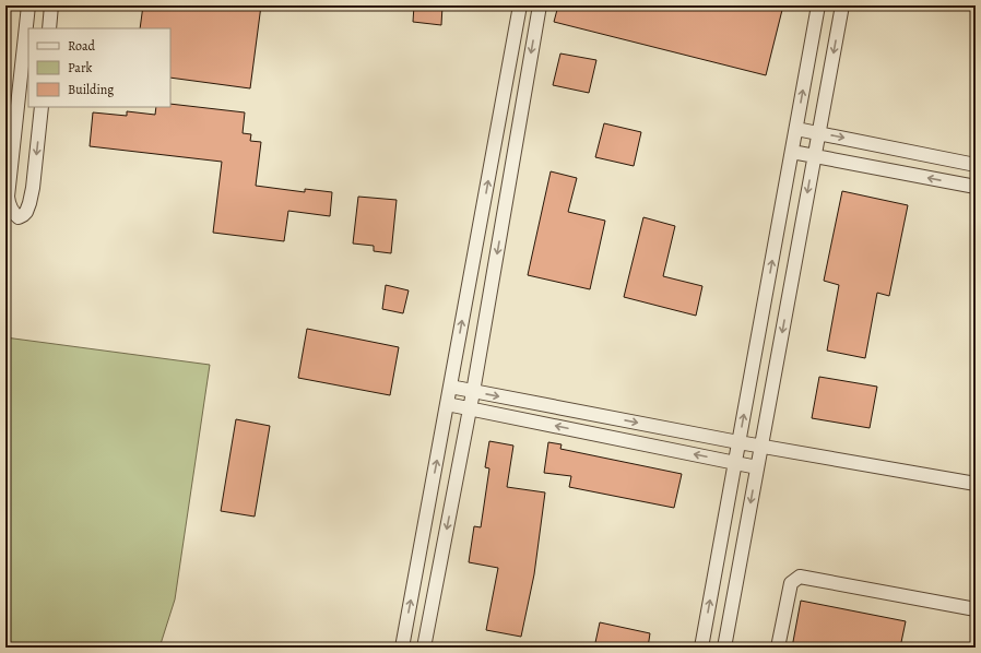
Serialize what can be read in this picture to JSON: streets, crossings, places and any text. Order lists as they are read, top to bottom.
{
  "legend": ["Road", "Park", "Building"]
}
